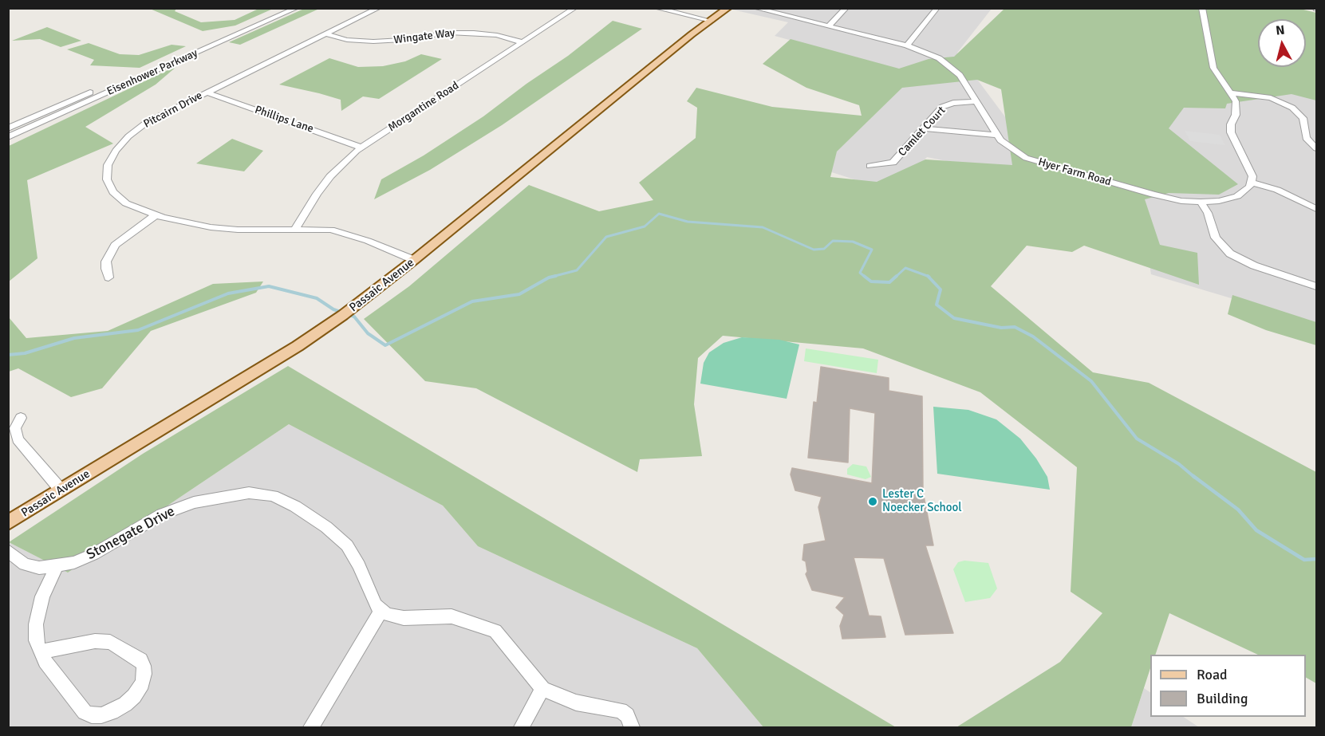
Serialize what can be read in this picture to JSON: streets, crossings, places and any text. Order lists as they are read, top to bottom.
{
  "streets": {
    "main road": ["Passaic Avenue"],
    "street": [
      "Wingate Way",
      "Eisenhower Parkway",
      "Morgantine Road",
      "Pitcairn Drive",
      "Phillips Lane",
      "Camlet Court",
      "Hyer Farm Road",
      "Stonegate Drive"
    ]
  },
  "crossings": [
    ["Wingate Way", "Morgantine Road"],
    ["Wingate Way", "Pitcairn Drive"],
    ["Morgantine Road", "Pitcairn Drive"],
    ["Morgantine Road", "Phillips Lane"],
    ["Pitcairn Drive", "Phillips Lane"],
    ["Pitcairn Drive", "Passaic Avenue"],
    ["Camlet Court", "Hyer Farm Road"]
  ],
  "places": ["Lester C Noecker School"],
  "legend": ["Road", "Building"],
  "north": "top"
}
